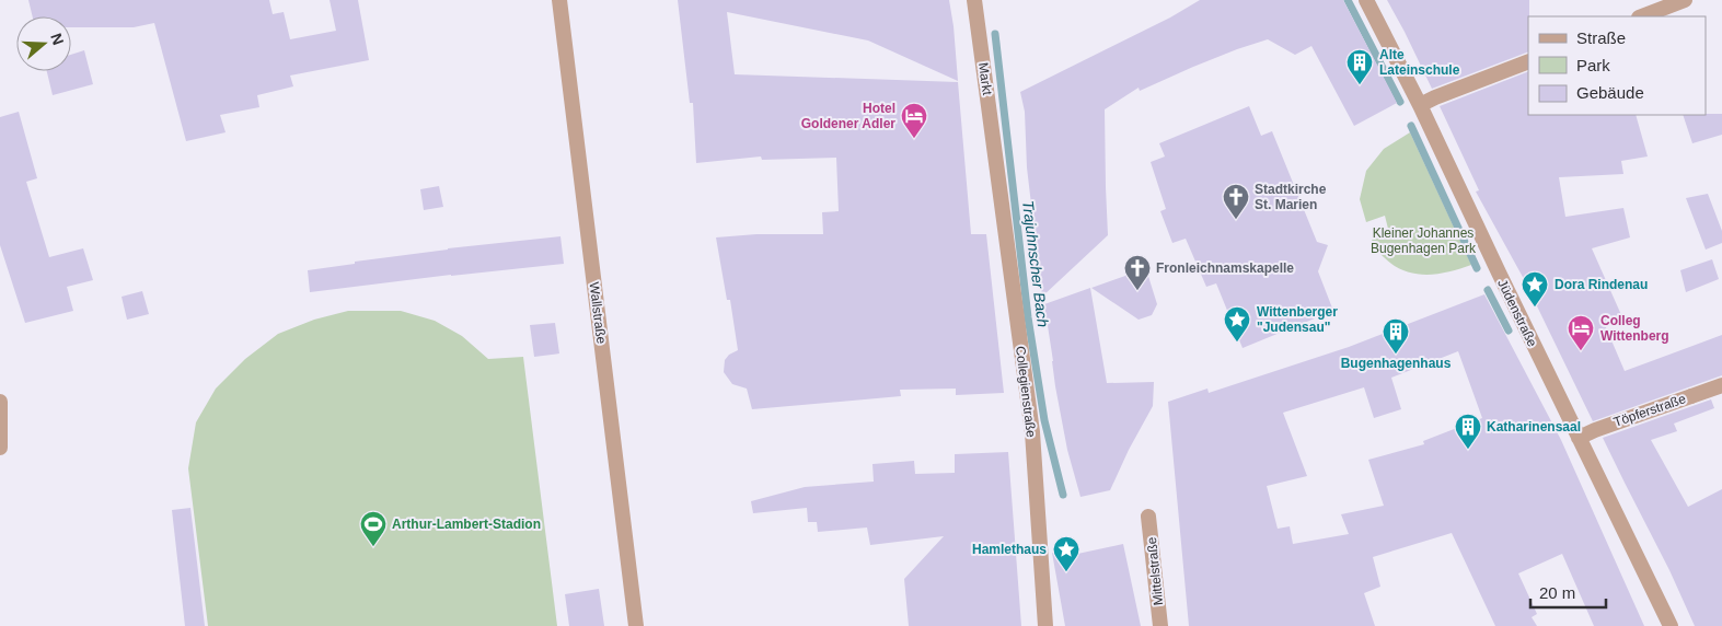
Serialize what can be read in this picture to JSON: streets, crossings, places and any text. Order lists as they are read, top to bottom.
{
  "streets": {
    "street": [
      "Markt",
      "Wallstraße",
      "Jüdenstraße",
      "Collegienstraße",
      "Töpferstraße",
      "Mittelstraße"
    ]
  },
  "crossings": [
    ["Markt", "Collegienstraße"],
    ["Jüdenstraße", "Töpferstraße"]
  ],
  "water": ["Trajuhnscher Bach"],
  "parks": ["Kleiner Johannes Bugenhagen Park"],
  "places": {
    "building": ["Alte Lateinschule", "Bugenhagenhaus", "Katharinensaal"],
    "hotel": ["Hotel Goldener Adler", "Colleg Wittenberg"],
    "church": ["Stadtkirche St. Marien", "Fronleichnamskapelle"],
    "place": ["Dora Rindenau", "Wittenberger \"Judensau\"", "Hamlethaus"],
    "sports": ["Arthur-Lambert-Stadion"]
  },
  "legend": ["Straße", "Park", "Gebäude"],
  "scale_bar": "20 m",
  "north": "right"
}
